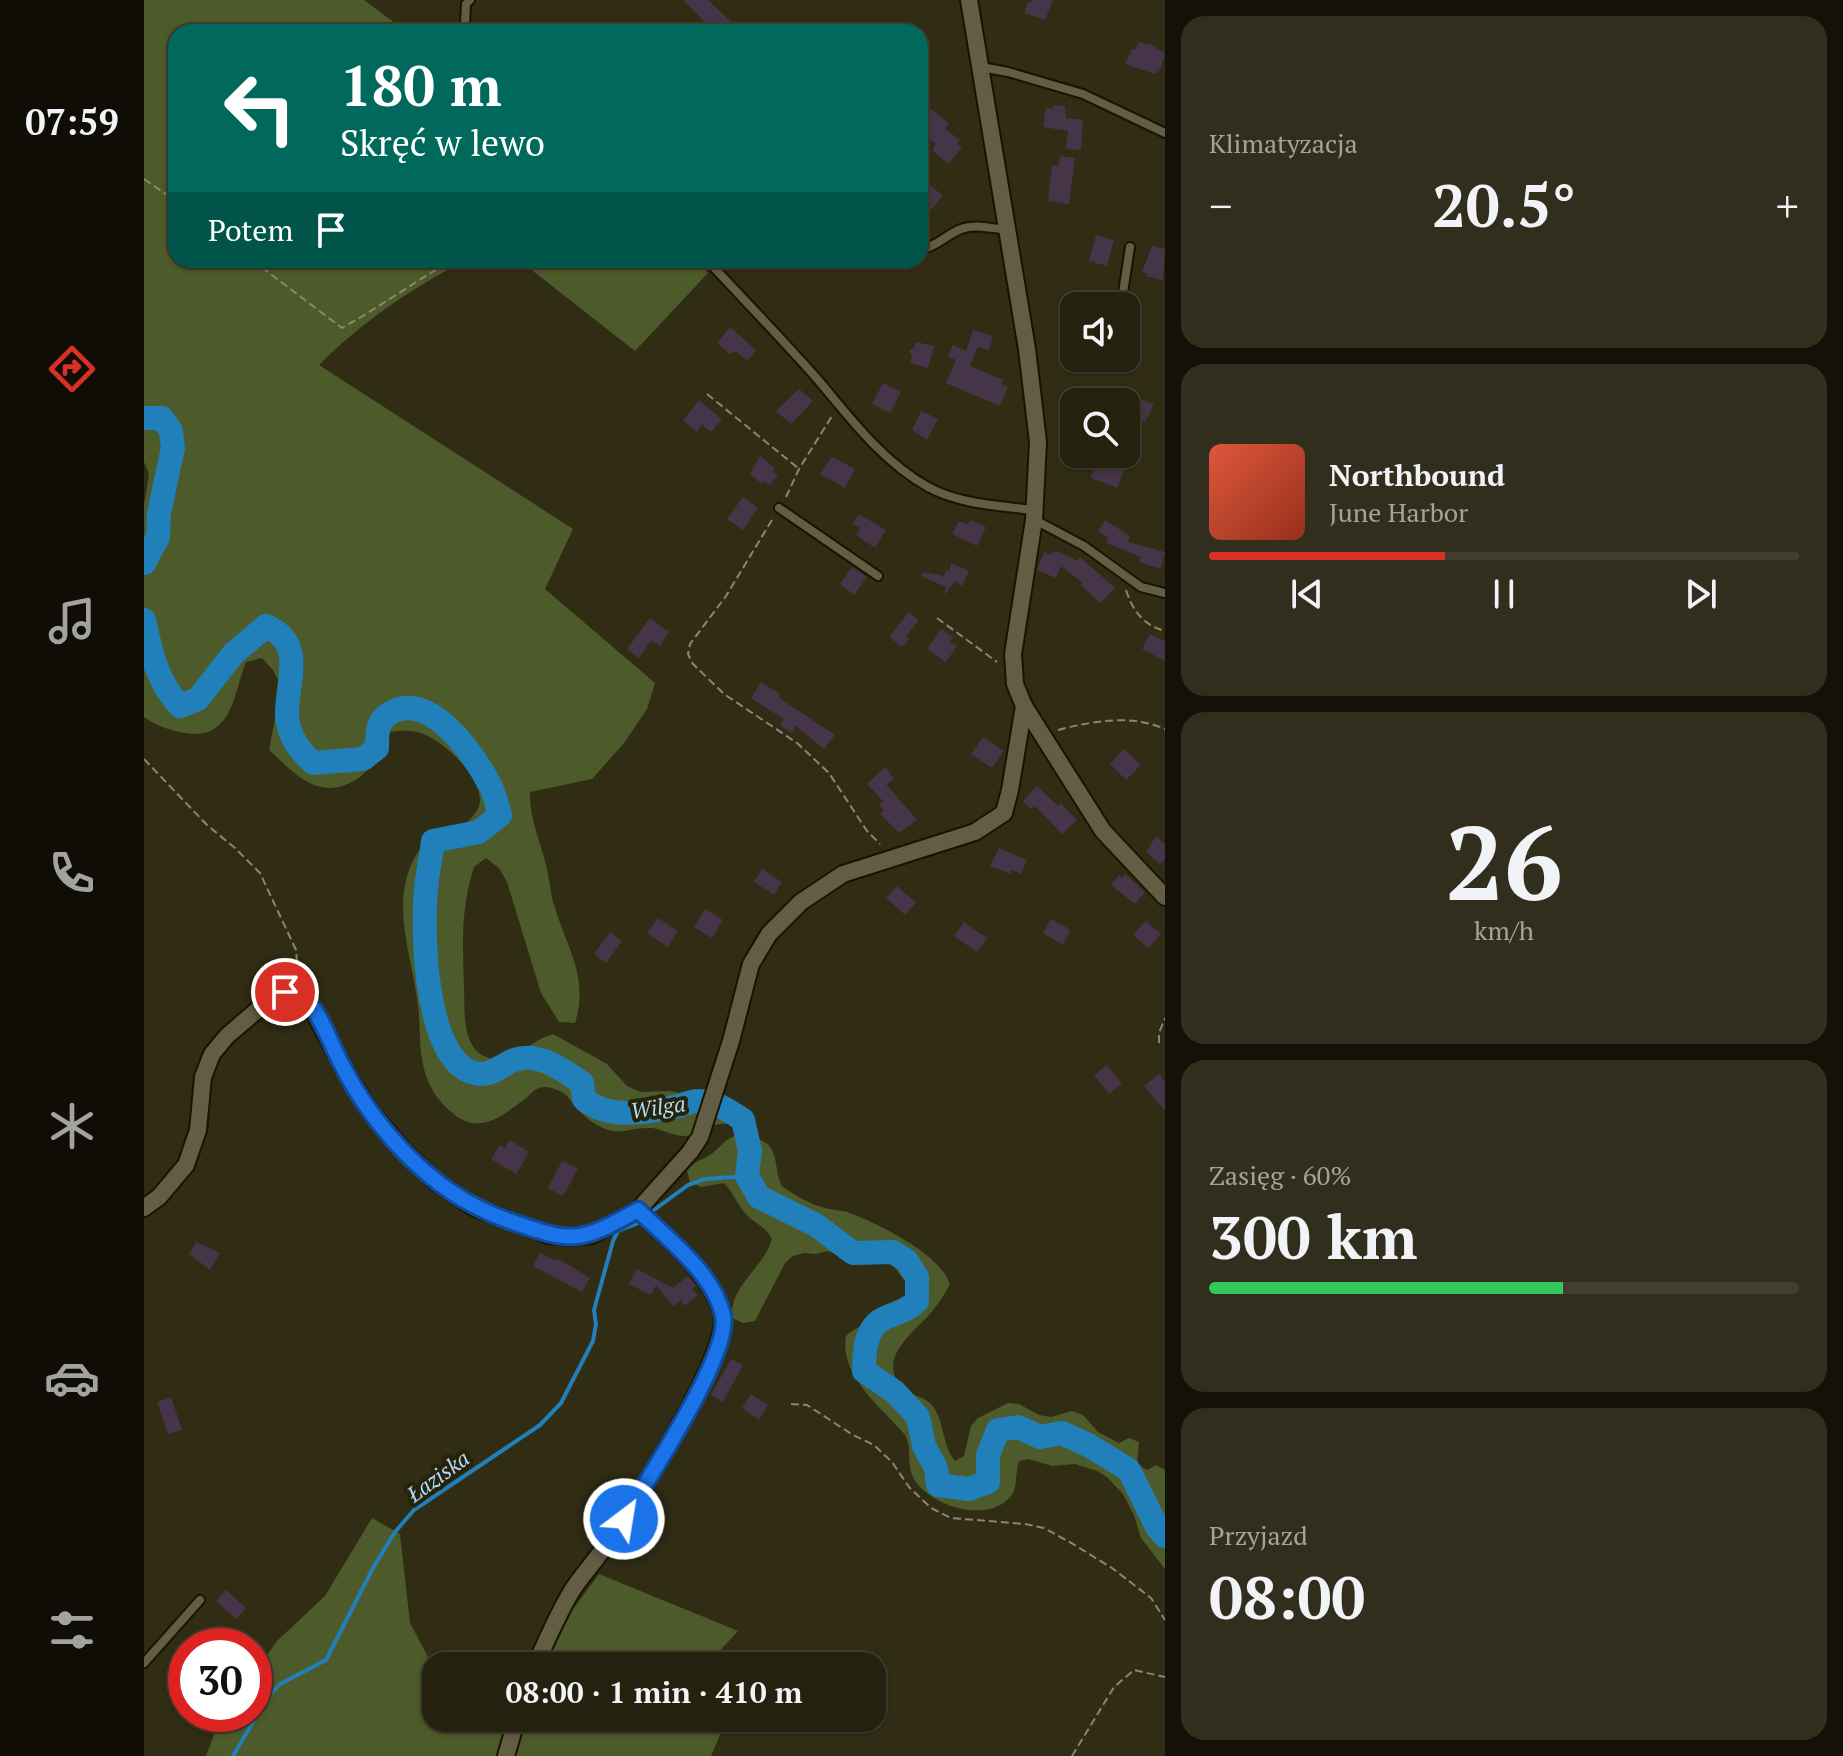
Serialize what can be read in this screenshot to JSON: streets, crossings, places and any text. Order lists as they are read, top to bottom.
{
  "water": ["Wilga", "Łaziska"],
  "page": {
    "tabs": "07:59",
    "tile": [
      "Klimatyzacja",
      ["26", "km/h"],
      ["Zasięg · 60%", "300 km"],
      ["Przyjazd", "08:00"]
    ],
    "turn": ["180 m", "Skręć w lewo"],
    "heat": ["−", "20.5°", "+"],
    "then": "Potem",
    "song": ["Northbound", "June Harbor"],
    "limit": "30",
    "trip": "08:00 · 1 min · 410 m"
  }
}
